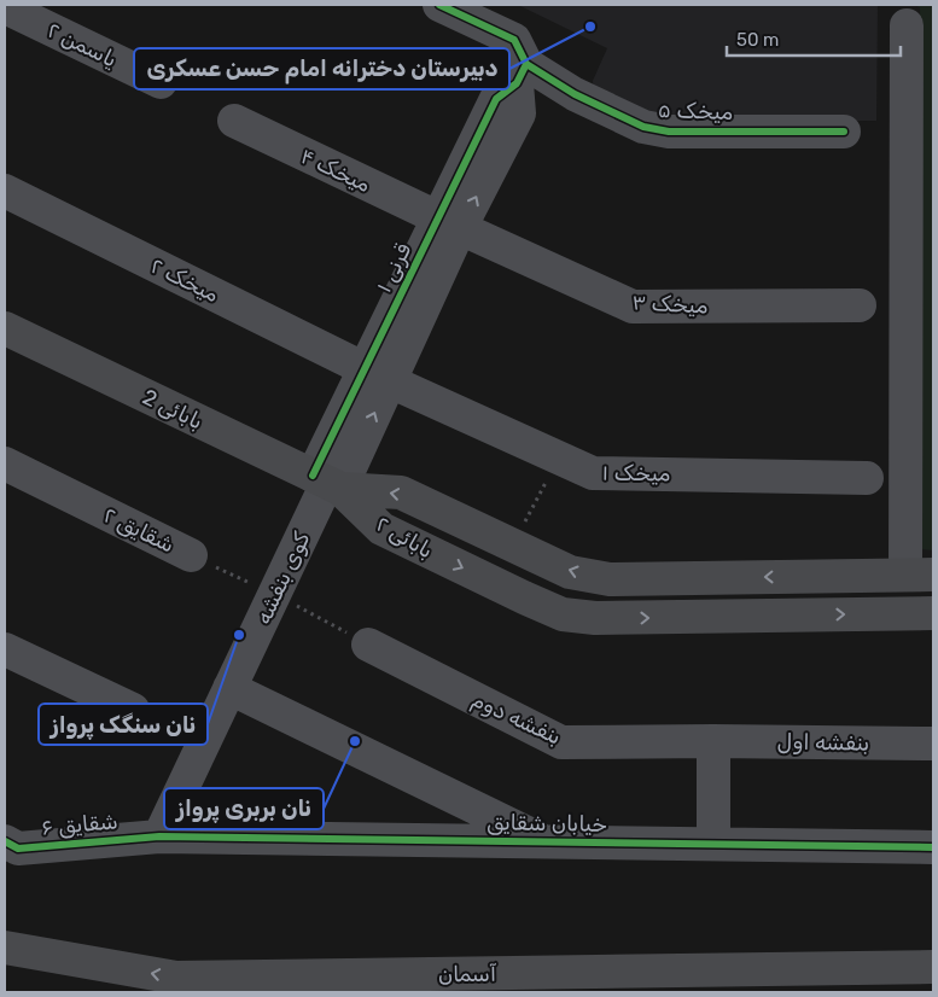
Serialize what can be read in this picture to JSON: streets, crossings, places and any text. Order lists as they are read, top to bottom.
{
  "streets": {
    "main road": ["بابائی 2", "بابائی ۲", "آسمان"],
    "street": [
      "یاسمن ۲",
      "میخک ۵",
      "میخک ۴",
      "قرنی ۱",
      "میخک ۲",
      "میخک ۳",
      "میخک ۱",
      "شقایق ۲",
      "کوی بنفشه",
      "بنفشه دوم",
      "بنفشه اول",
      "خیابان شقایق",
      "شقایق ۶"
    ]
  },
  "crossings": [
    ["میخک ۵", "قرنی ۱"],
    ["میخک ۴", "قرنی ۱"],
    ["میخک ۴", "میخک ۳"],
    ["قرنی ۱", "میخک ۲"],
    ["قرنی ۱", "میخک ۳"],
    ["قرنی ۱", "بابائی 2"],
    ["قرنی ۱", "میخک ۱"],
    ["قرنی ۱", "بابائی ۲"],
    ["قرنی ۱", "کوی بنفشه"],
    ["میخک ۲", "میخک ۱"],
    ["بابائی 2", "بابائی ۲"],
    ["بابائی 2", "کوی بنفشه"],
    ["شقایق ۲", "کوی بنفشه"],
    ["شقایق ۲", "بنفشه دوم"],
    ["بابائی ۲", "کوی بنفشه"],
    ["کوی بنفشه", "خیابان شقایق"],
    ["کوی بنفشه", "شقایق ۶"],
    ["بنفشه دوم", "بنفشه اول"],
    ["خیابان شقایق", "شقایق ۶"]
  ],
  "places": ["دبیرستان دخترانه امام حسن عسکری", "نان سنگک پرواز", "نان بربری پرواز"],
  "scale_bar": "50 m"
}
